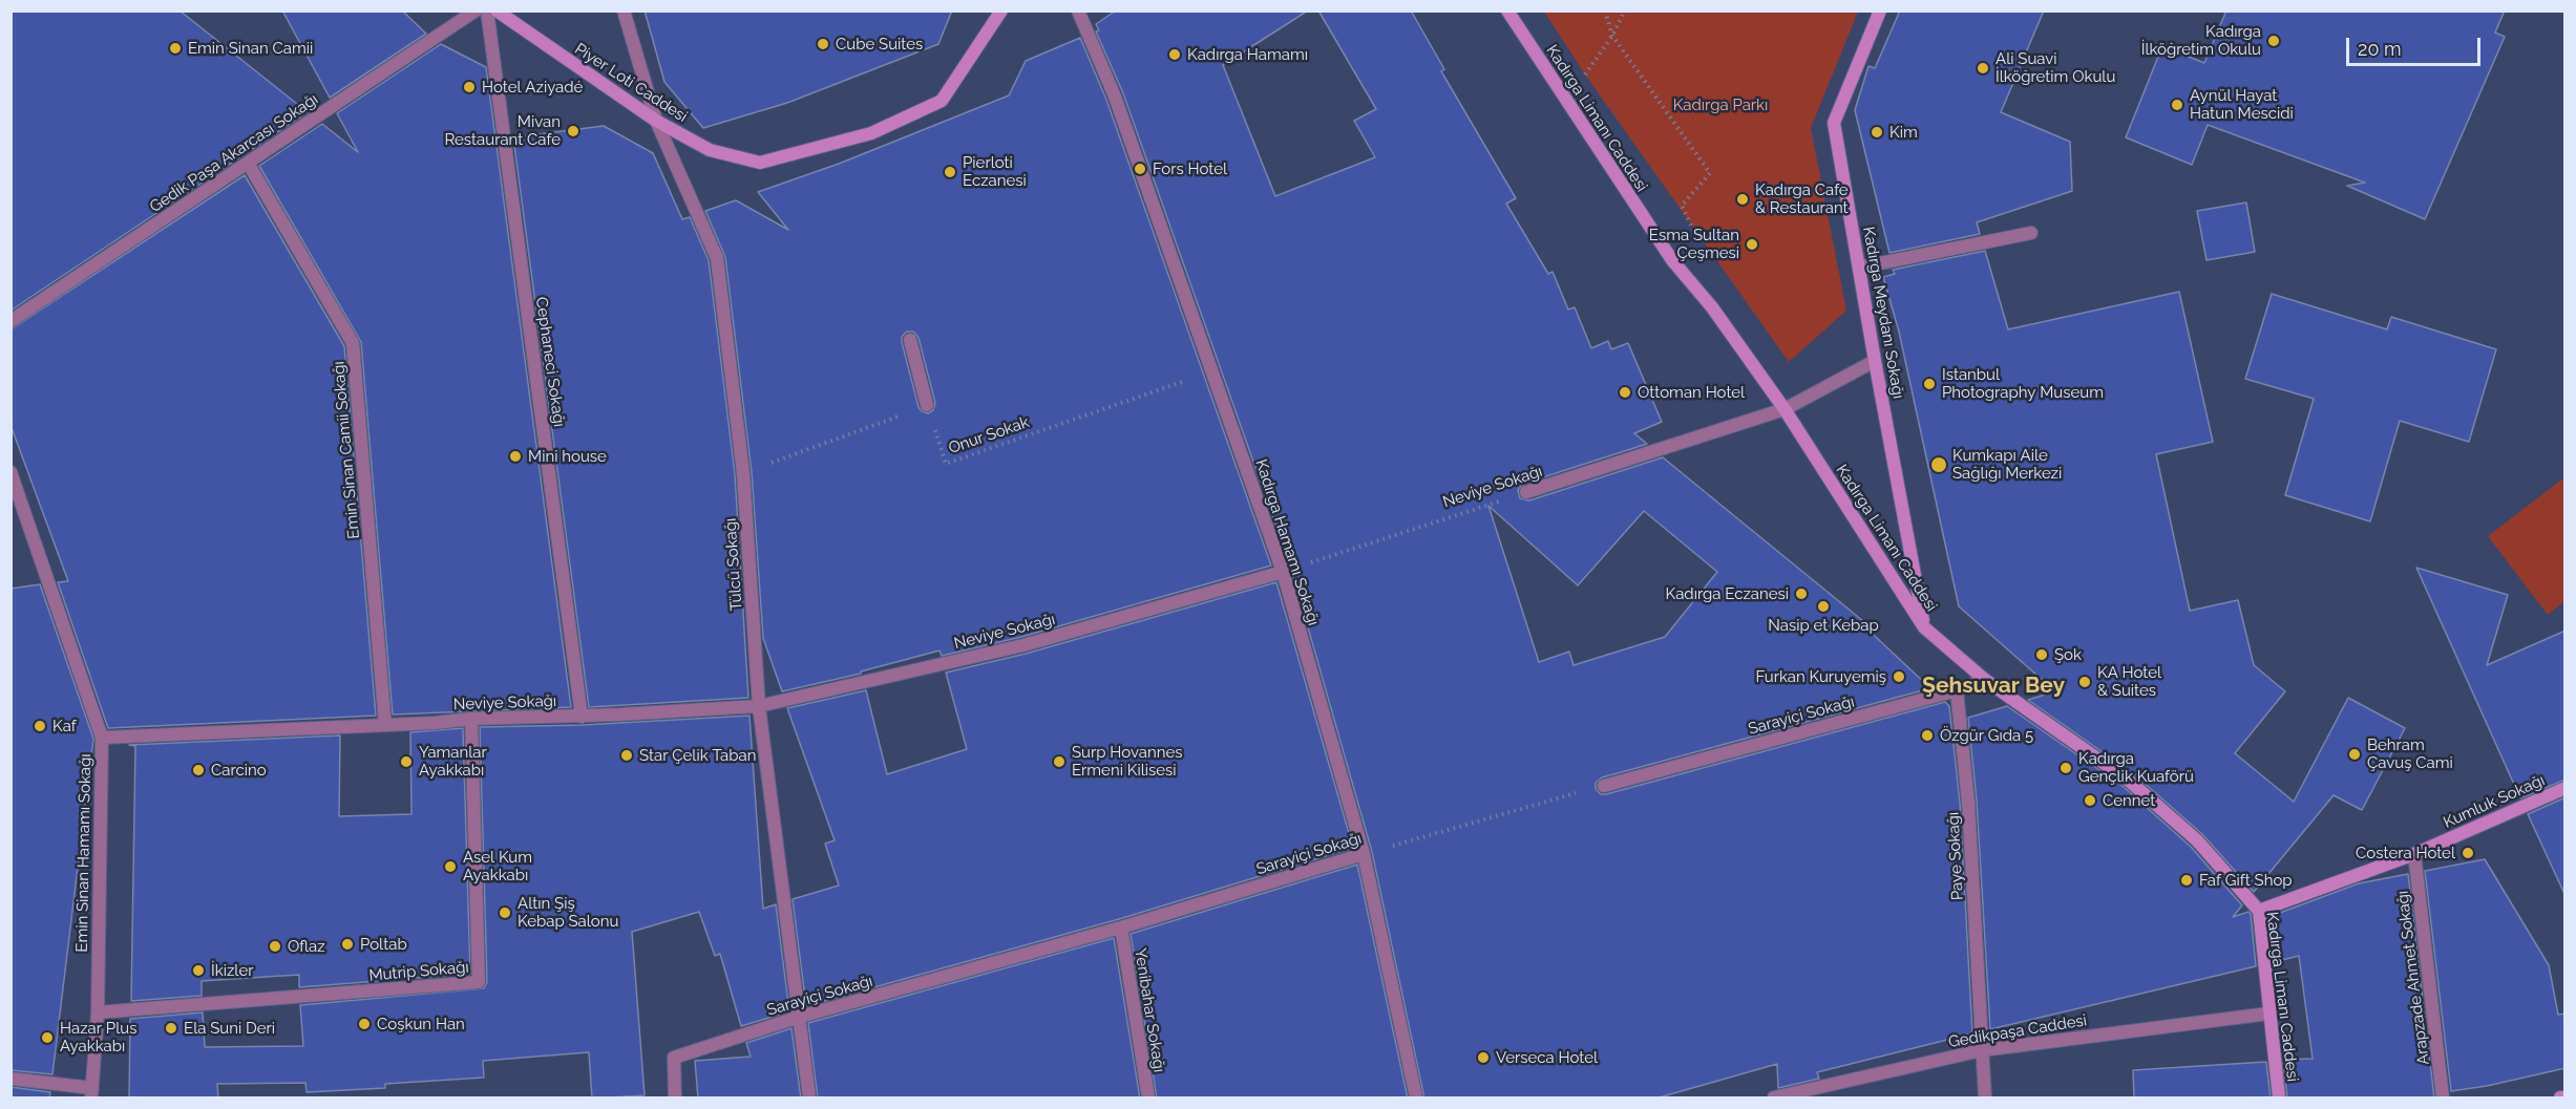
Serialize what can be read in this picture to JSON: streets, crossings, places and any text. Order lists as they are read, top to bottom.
{
  "streets": {
    "main road": [
      "Piyer Loti Caddesi",
      "Kadırga Limanı Caddesi",
      "Kadırga Meydanı Sokağı",
      "Kumluk Sokağı"
    ],
    "street": [
      "Gedik Paşa Akarcası Sokağı",
      "Cephaneci Sokağı",
      "Emin Sinan Camii Sokağı",
      "Neviye Sokağı",
      "Kadırga Hamamı Sokağı",
      "Tülcü Sokağı",
      "Sarayiçi Sokağı",
      "Emin Sinan Hamamı Sokağı",
      "Paye Sokağı",
      "Mutrip Sokağı",
      "Arapzade Ahmet Sokağı",
      "Yenibahar Sokağı",
      "Gedikpaşa Caddesi"
    ],
    "path": ["Onur Sokak"]
  },
  "crossings": [
    ["Piyer Loti Caddesi", "Tülcü Sokağı"],
    ["Kadırga Limanı Caddesi", "Kadırga Meydanı Sokağı"],
    ["Kadırga Limanı Caddesi", "Neviye Sokağı"],
    ["Kadırga Limanı Caddesi", "Kumluk Sokağı"],
    ["Kadırga Limanı Caddesi", "Gedikpaşa Caddesi"],
    ["Gedik Paşa Akarcası Sokağı", "Emin Sinan Camii Sokağı"],
    ["Kadırga Meydanı Sokağı", "Neviye Sokağı"],
    ["Cephaneci Sokağı", "Neviye Sokağı"],
    ["Onur Sokak", "Kadırga Hamamı Sokağı"],
    ["Emin Sinan Camii Sokağı", "Neviye Sokağı"],
    ["Neviye Sokağı", "Kadırga Hamamı Sokağı"],
    ["Neviye Sokağı", "Tülcü Sokağı"],
    ["Neviye Sokağı", "Emin Sinan Hamamı Sokağı"],
    ["Neviye Sokağı", "Mutrip Sokağı"],
    ["Kadırga Hamamı Sokağı", "Sarayiçi Sokağı"],
    ["Tülcü Sokağı", "Sarayiçi Sokağı"],
    ["Sarayiçi Sokağı", "Paye Sokağı"],
    ["Sarayiçi Sokağı", "Yenibahar Sokağı"],
    ["Kumluk Sokağı", "Arapzade Ahmet Sokağı"],
    ["Emin Sinan Hamamı Sokağı", "Mutrip Sokağı"],
    ["Paye Sokağı", "Gedikpaşa Caddesi"]
  ],
  "districts": ["Şehsuvar Bey"],
  "parks": ["Kadırga Parkı"],
  "places": [
    "Kadırga İlköğretim Okulu",
    "Cube Suites",
    "Emin Sinan Camii",
    "Kadırga Hamamı",
    "Ali Suavi İlköğretim Okulu",
    "Hotel Aziyadé",
    "Aynül Hayat Hatun Mescidi",
    "Mivan Restaurant Cafe",
    "Kim",
    "Fors Hotel",
    "Pierloti Eczanesi",
    "Kadırga Cafe & Restaurant",
    "Esma Sultan Çeşmesi",
    "Istanbul Photography Museum",
    "Ottoman Hotel",
    "Mini house",
    "Kumkapı Aile Sağlığı Merkezi",
    "Kadırga Eczanesi",
    "Nasip et Kebap",
    "Şok",
    "Furkan Kuruyemiş",
    "KA Hotel & Suites",
    "Kaf",
    "Özgür Gıda 5",
    "Behram Çavuş Cami",
    "Star Çelik Taban",
    "Yamanlar Ayakkabı",
    "Surp Hovannes Ermeni Kilisesi",
    "Kadırga Gençlik Kuaförü",
    "Carcino",
    "Cennet",
    "Costera Hotel",
    "Asel Kum Ayakkabı",
    "Faf Gift Shop",
    "Altın Şiş Kebap Salonu",
    "Poltab",
    "Oflaz",
    "İkizler",
    "Coşkun Han",
    "Ela Suni Deri",
    "Hazar Plus Ayakkabı",
    "Verseca Hotel"
  ],
  "scale_bar": "20 m"
}
